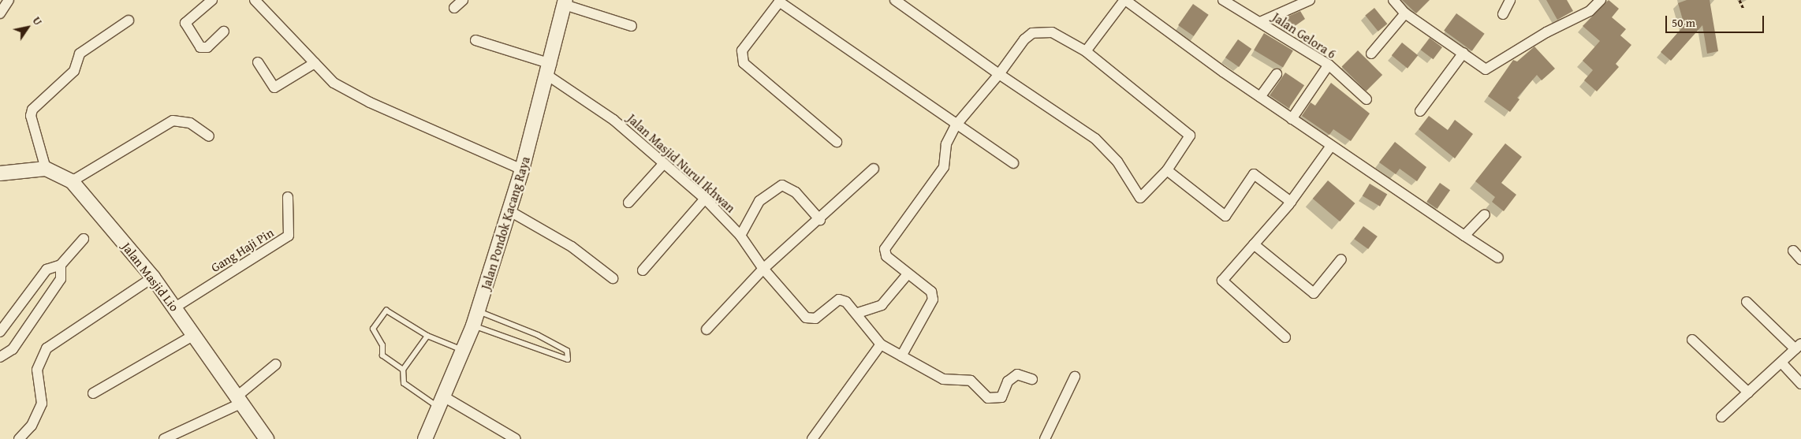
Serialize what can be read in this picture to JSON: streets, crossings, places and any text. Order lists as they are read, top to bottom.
{
  "streets": {
    "main road": ["Jalan Pondok Kacang Raya", "Jalan Masjid Lio"],
    "street": ["Jalan Gelora 6", "Jalan Masjid Nurul Ikhwan", "Gang Haji Pin"]
  },
  "crossings": [
    ["Jalan Masjid Nurul Ikhwan", "Jalan Pondok Kacang Raya"],
    ["Gang Haji Pin", "Jalan Masjid Lio"]
  ],
  "scale_bar": "50 m",
  "north": "top right"
}
